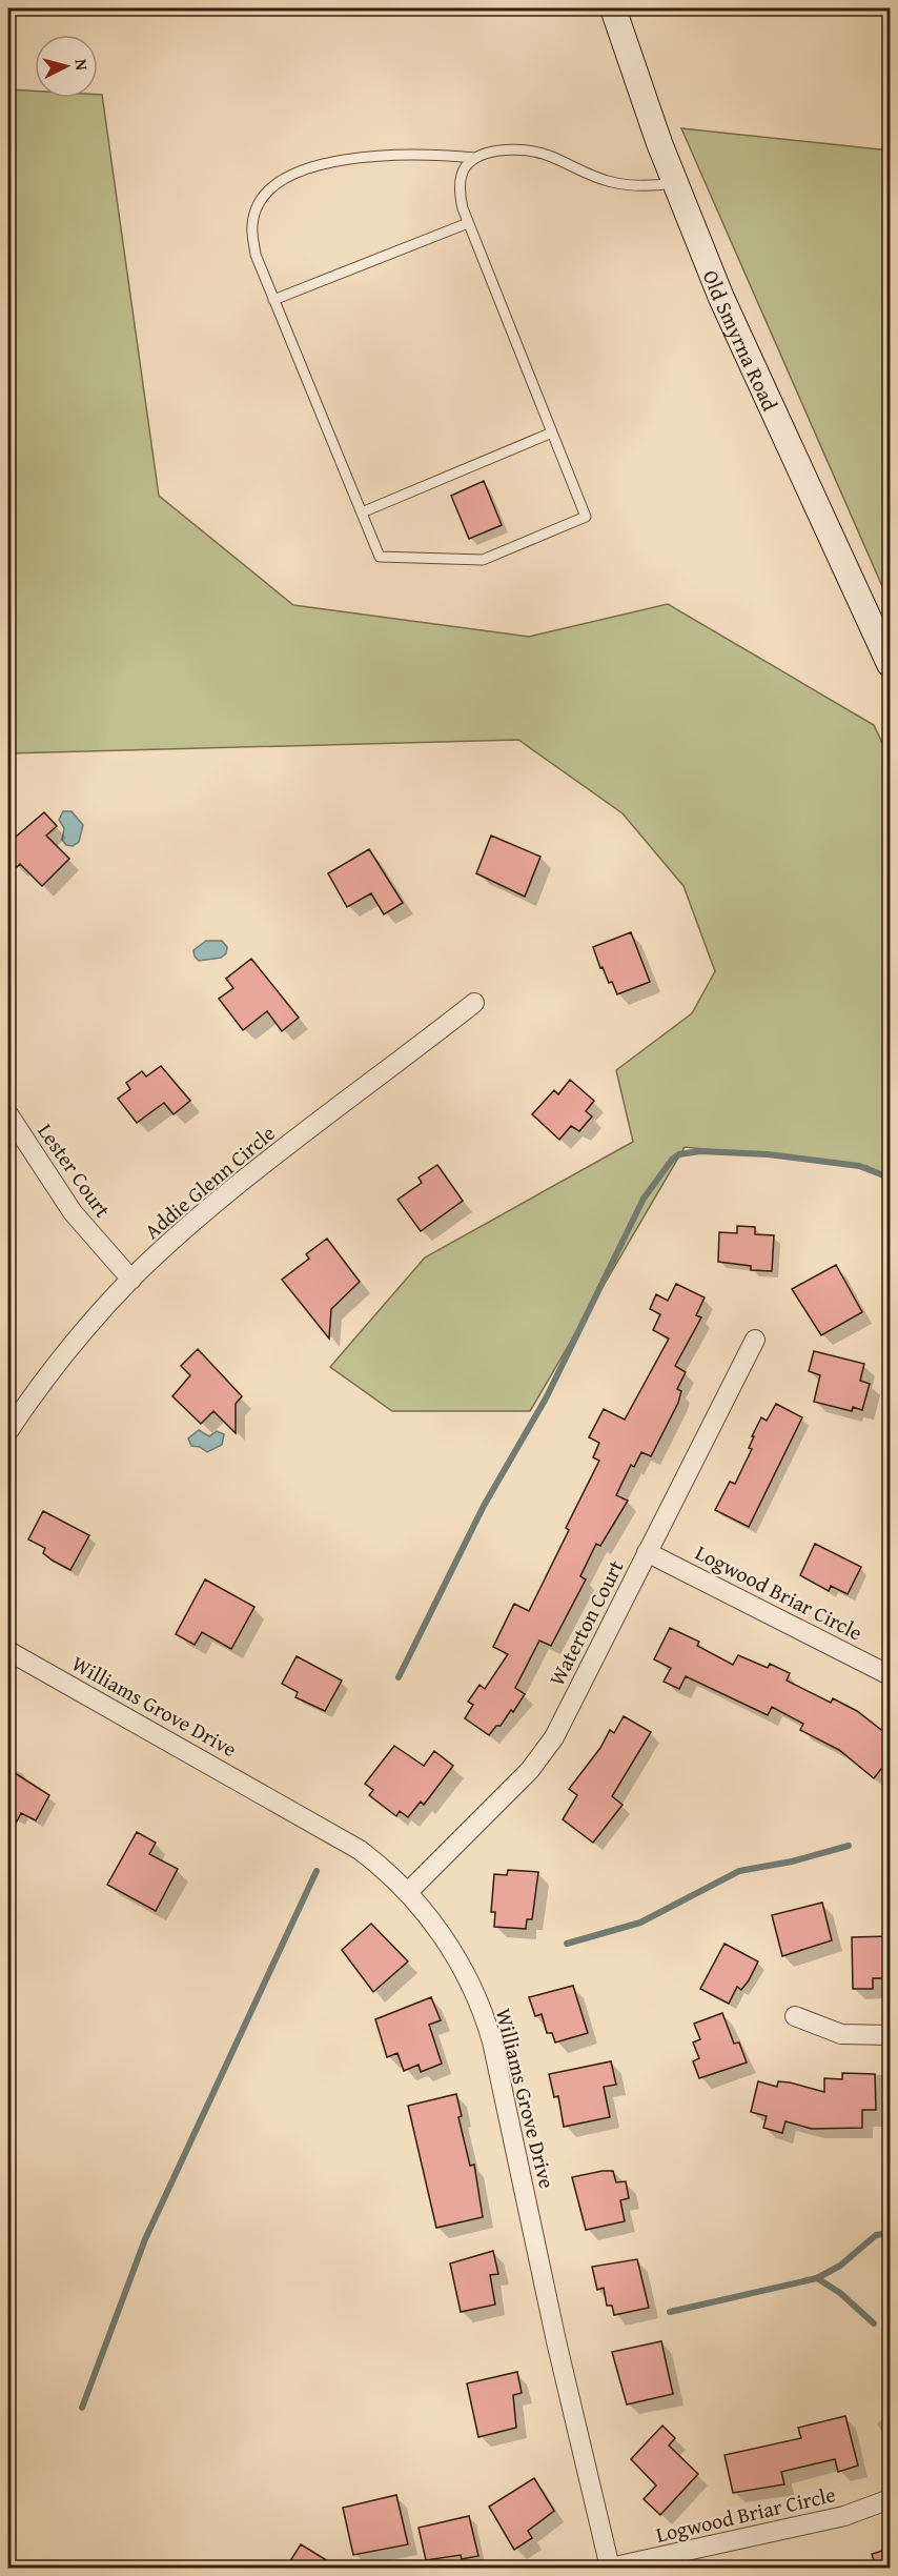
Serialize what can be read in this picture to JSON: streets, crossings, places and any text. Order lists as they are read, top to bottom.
{
  "streets": {
    "street": [
      "Old Smyrna Road",
      "Lester Court",
      "Addie Glenn Circle",
      "Logwood Briar Circle",
      "Waterton Court",
      "Williams Grove Drive"
    ]
  },
  "crossings": [
    ["Lester Court", "Addie Glenn Circle"],
    ["Logwood Briar Circle", "Waterton Court"],
    ["Logwood Briar Circle", "Williams Grove Drive"],
    ["Waterton Court", "Williams Grove Drive"]
  ],
  "north": "right"
}
